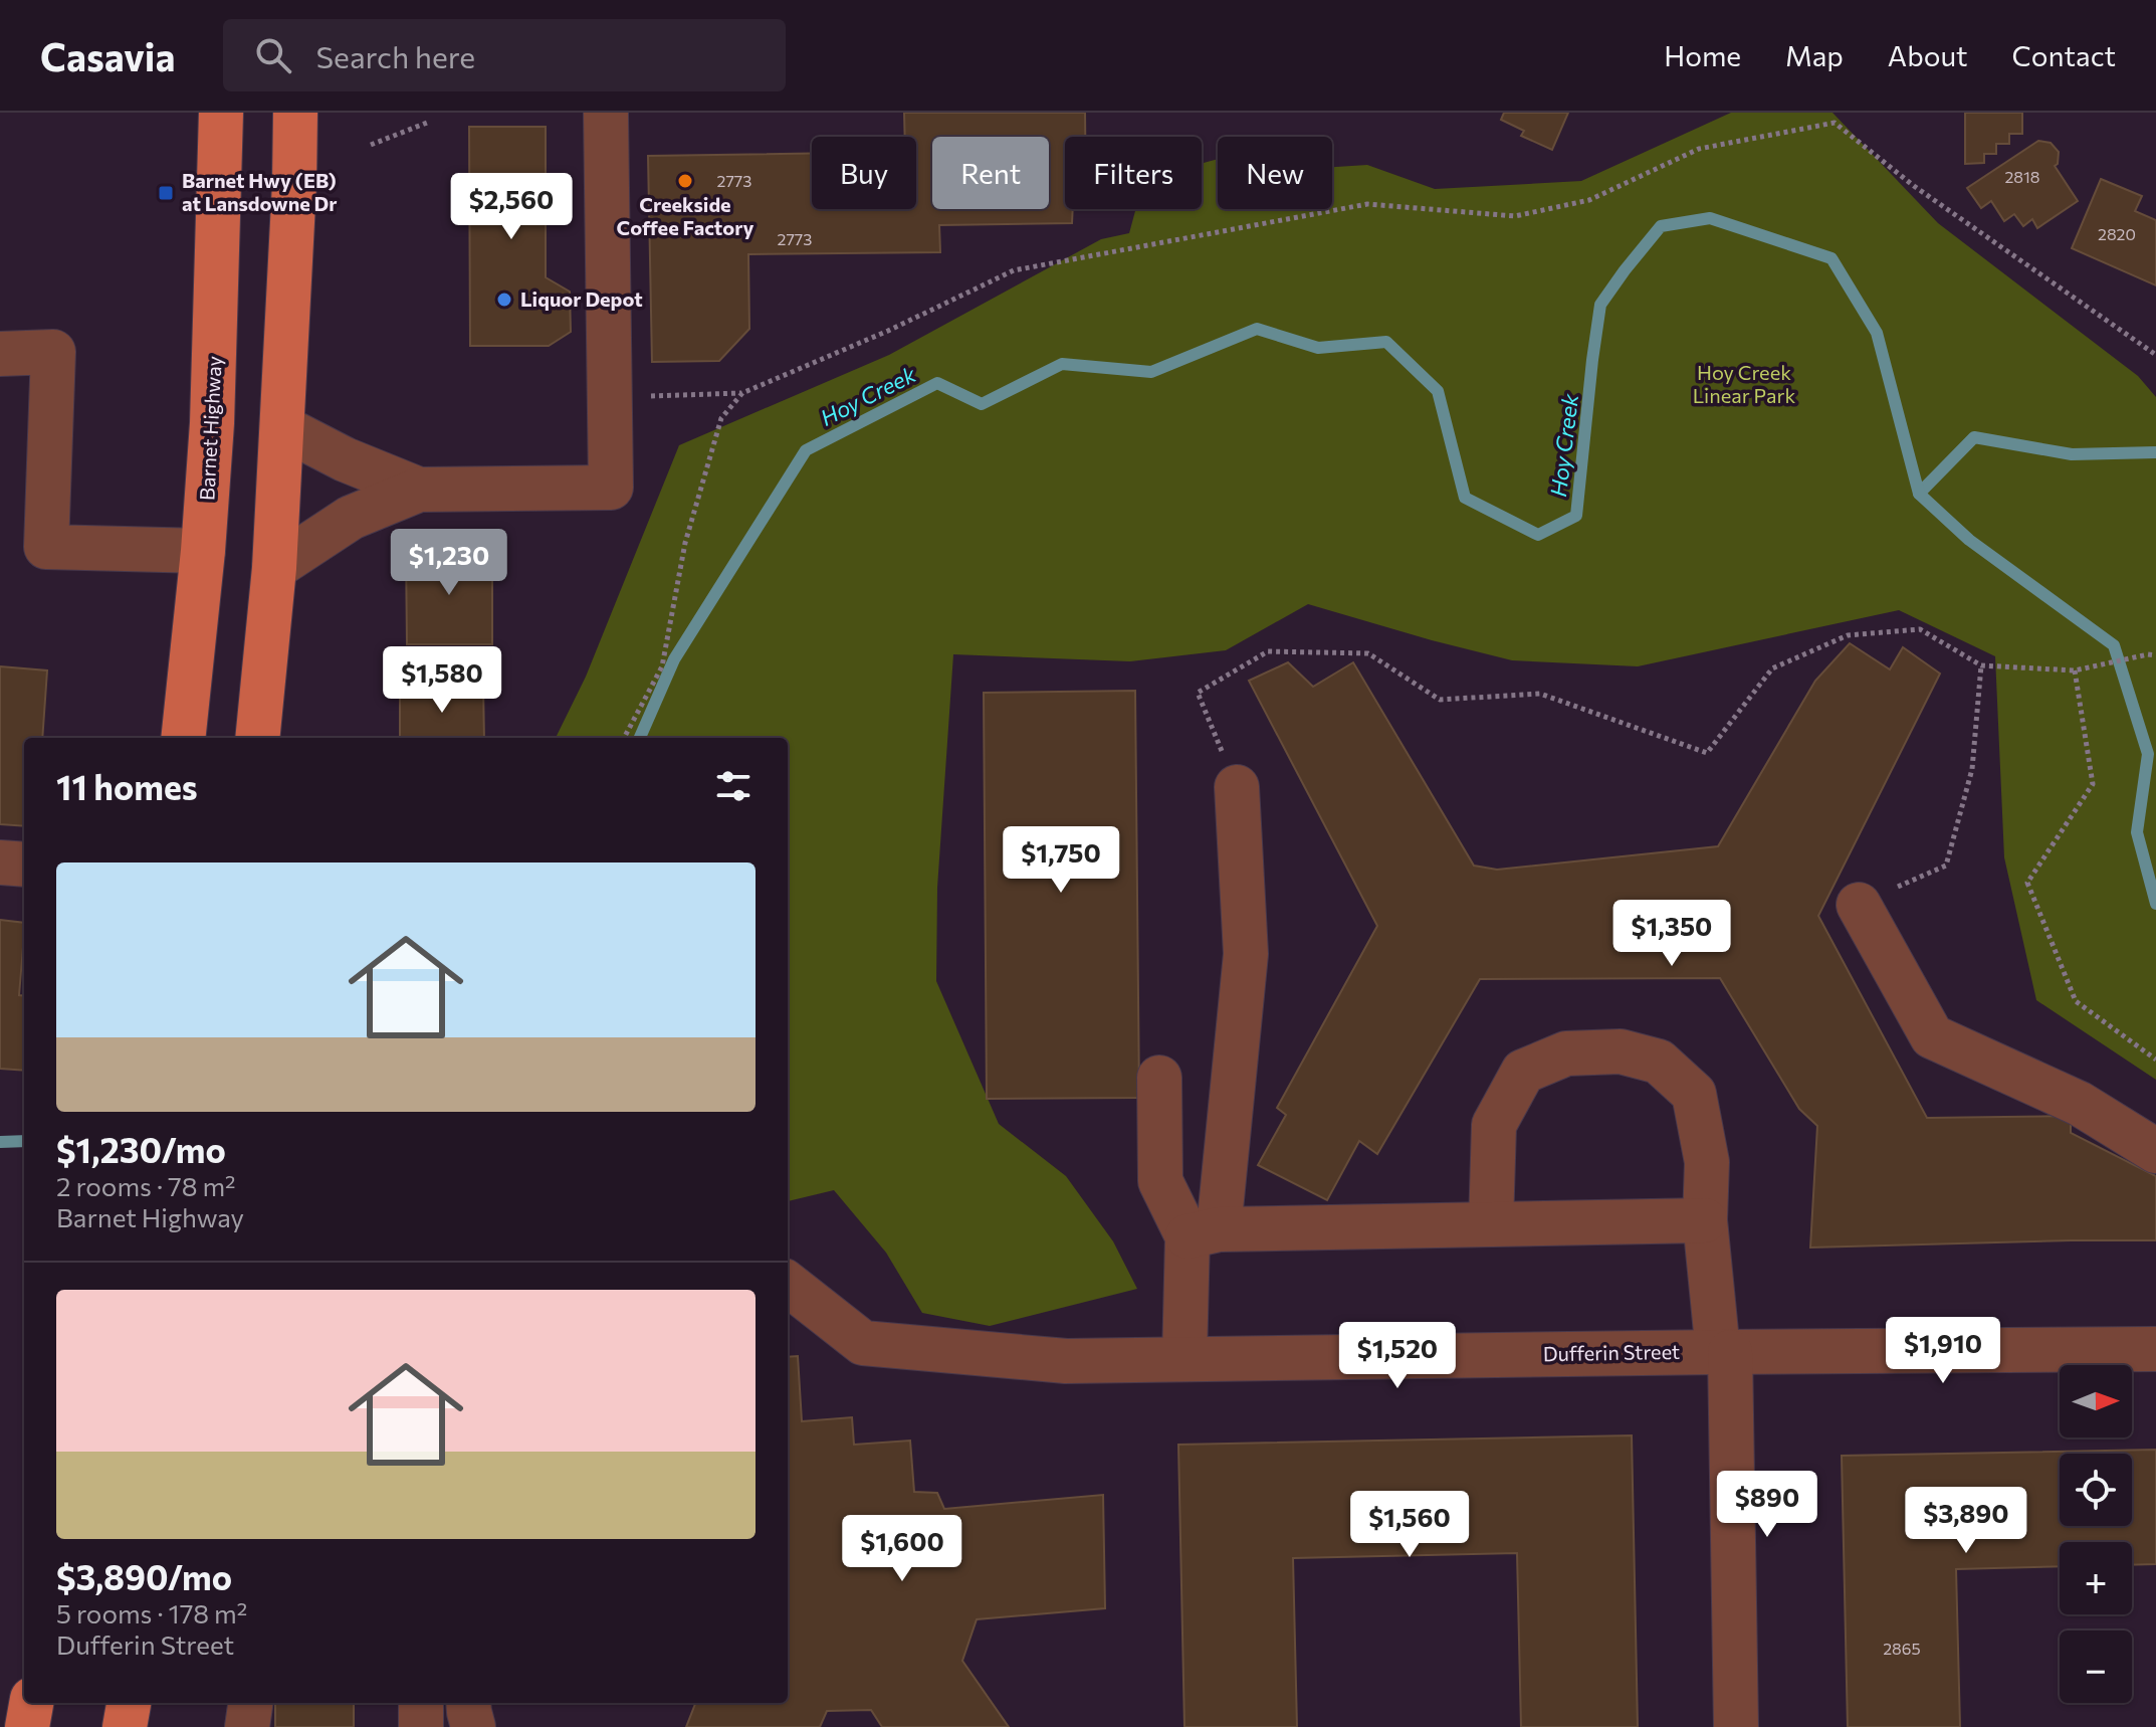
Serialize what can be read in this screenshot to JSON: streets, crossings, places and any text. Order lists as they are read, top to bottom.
{
  "streets": {
    "main road": ["Barnet Highway"],
    "street": ["Dufferin Street"]
  },
  "water": ["Hoy Creek"],
  "parks": ["Hoy Creek Linear Park"],
  "places": {
    "other": ["Creekside Coffee Factory", "Liquor Depot"],
    "transit": ["Barnet Hwy (EB) at Lansdowne Dr"]
  },
  "house_numbers": [
    "2818",
    "2773",
    "2820",
    "2773",
    "2865"
  ],
  "north": "right",
  "page": {
    "header": "Casavia",
    "search": "Search here",
    "nav": [
      "Home",
      "Map",
      "About",
      "Contact"
    ],
    "chip": [
      "Buy",
      "Rent",
      "Filters",
      "New"
    ],
    "price": [
      "$2,560",
      "$1,230",
      "$1,580",
      "$1,750",
      "$1,350",
      "$1,910",
      "$1,520",
      "$890",
      "$3,890",
      "$1,560",
      "$1,600"
    ],
    "heading": "11 homes",
    "list": [
      {
        "name": "$1,230/mo",
        "note": "2 rooms · 78 m² · Barnet Highway"
      },
      {
        "name": "$3,890/mo",
        "note": "5 rooms · 178 m² · Dufferin Street"
      }
    ],
    "map_buttons": ["+", "−"]
  }
}
